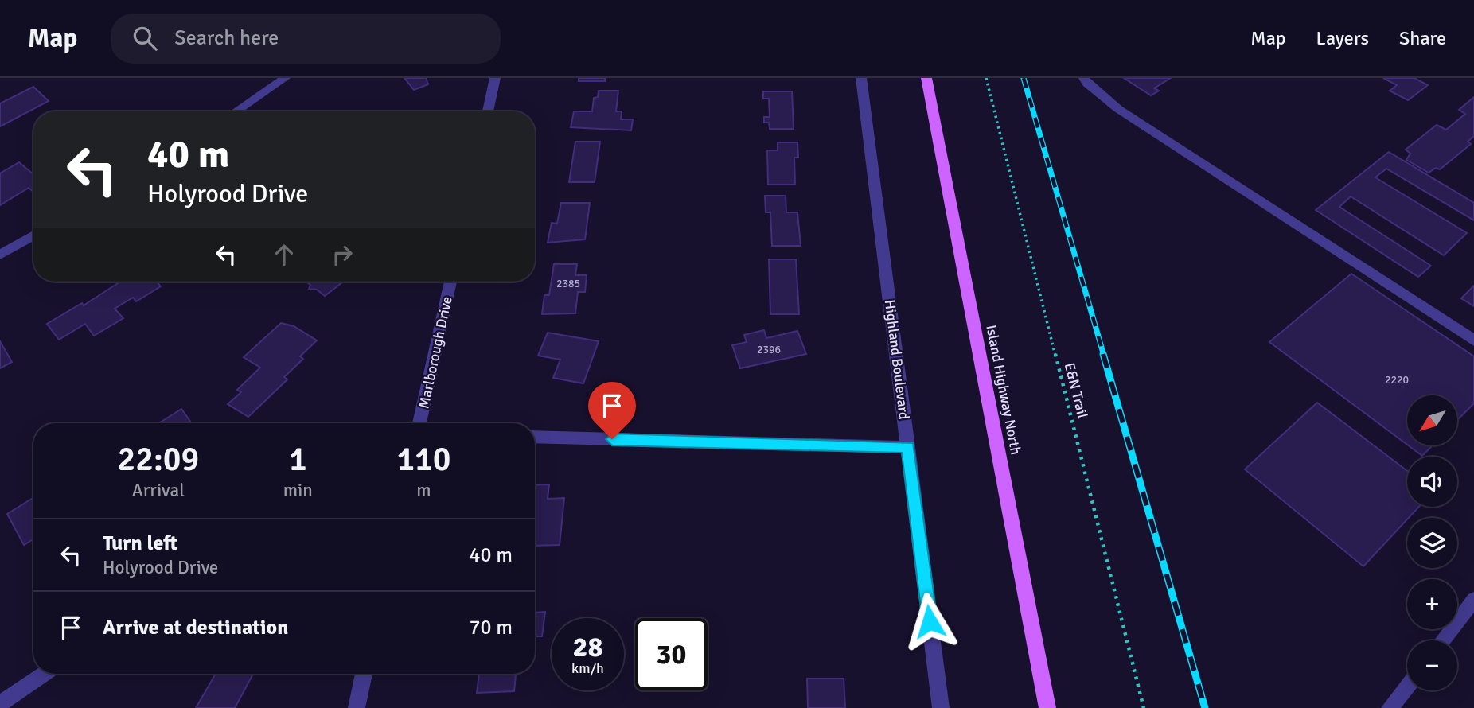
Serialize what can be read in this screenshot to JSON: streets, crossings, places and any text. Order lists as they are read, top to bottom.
{
  "streets": {
    "main road": ["Island Highway North"],
    "street": ["Marlborough Drive", "Highland Boulevard"],
    "path": ["E&N Trail"]
  },
  "house_numbers": ["2385", "2396", "2220"],
  "north": "bottom left",
  "page": {
    "header": "Map",
    "search": "Search here",
    "nav": ["Map", "Layers", "Share"],
    "turn": ["40 m", "Holyrood Drive"],
    "map_buttons": ["+", "−"],
    "eta": [
      "22:09",
      "Arrival",
      "1",
      "min",
      "110",
      "m"
    ],
    "list": [
      {
        "name": "Turn left",
        "note": "Holyrood Drive",
        "value": "40 m"
      },
      {
        "name": "Arrive at destination",
        "value": "70 m"
      }
    ],
    "speed": "28 km/h",
    "limit": "30"
  }
}
